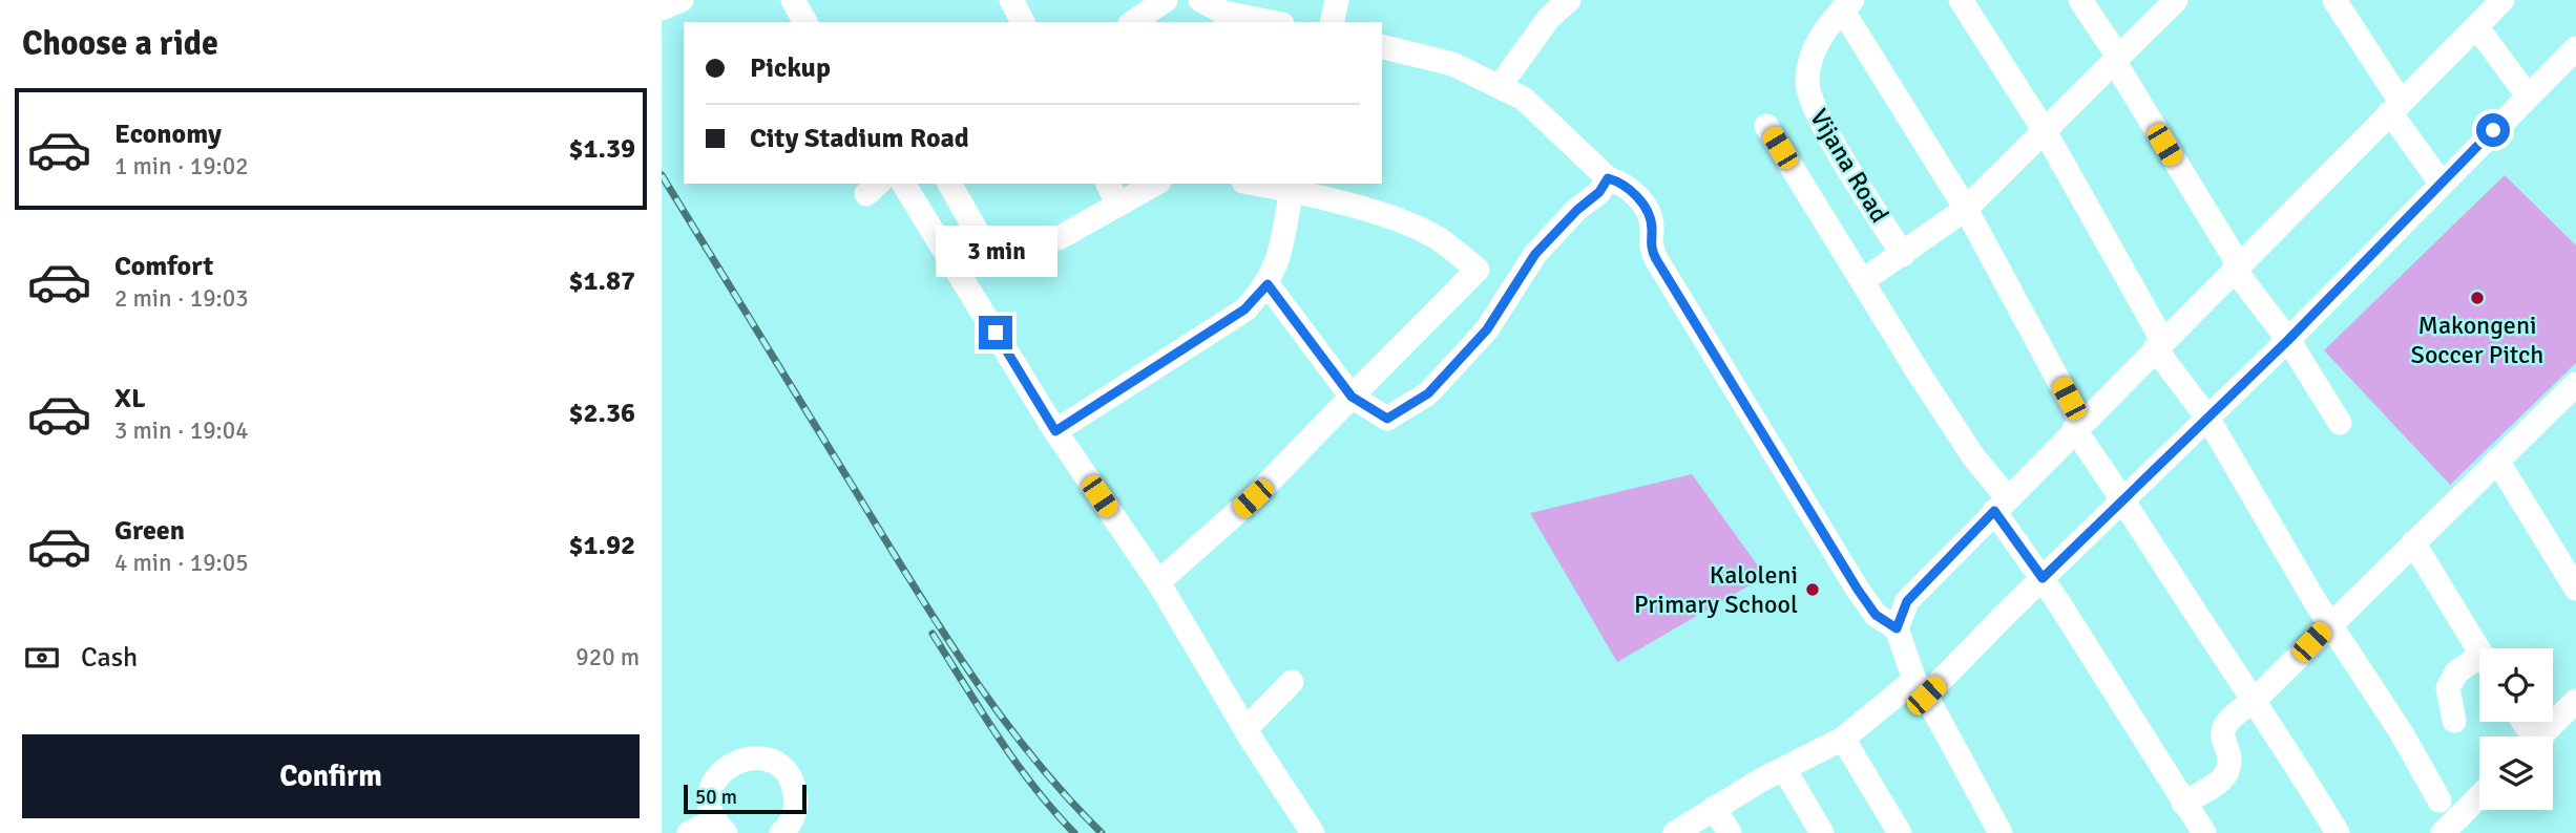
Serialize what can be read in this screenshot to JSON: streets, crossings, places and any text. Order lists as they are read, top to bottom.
{
  "streets": {
    "street": ["Vijana Road"]
  },
  "places": ["Makongeni Soccer Pitch", "Kaloleni Primary School"],
  "scale_bar": "50 m",
  "page": {
    "heading": "Choose a ride",
    "banner": ["Pickup", "City Stadium Road"],
    "list": [
      {
        "name": "Economy",
        "note": "1 min · 19:02",
        "value": "$1.39"
      },
      {
        "name": "Comfort",
        "note": "2 min · 19:03",
        "value": "$1.87"
      },
      {
        "name": "XL",
        "note": "3 min · 19:04",
        "value": "$2.36"
      },
      {
        "name": "Green",
        "note": "4 min · 19:05",
        "value": "$1.92"
      }
    ],
    "bubble": "3 min",
    "pay": ["Cash", "920 m"],
    "buttons": "Confirm",
    "scale": "50 m"
  }
}
